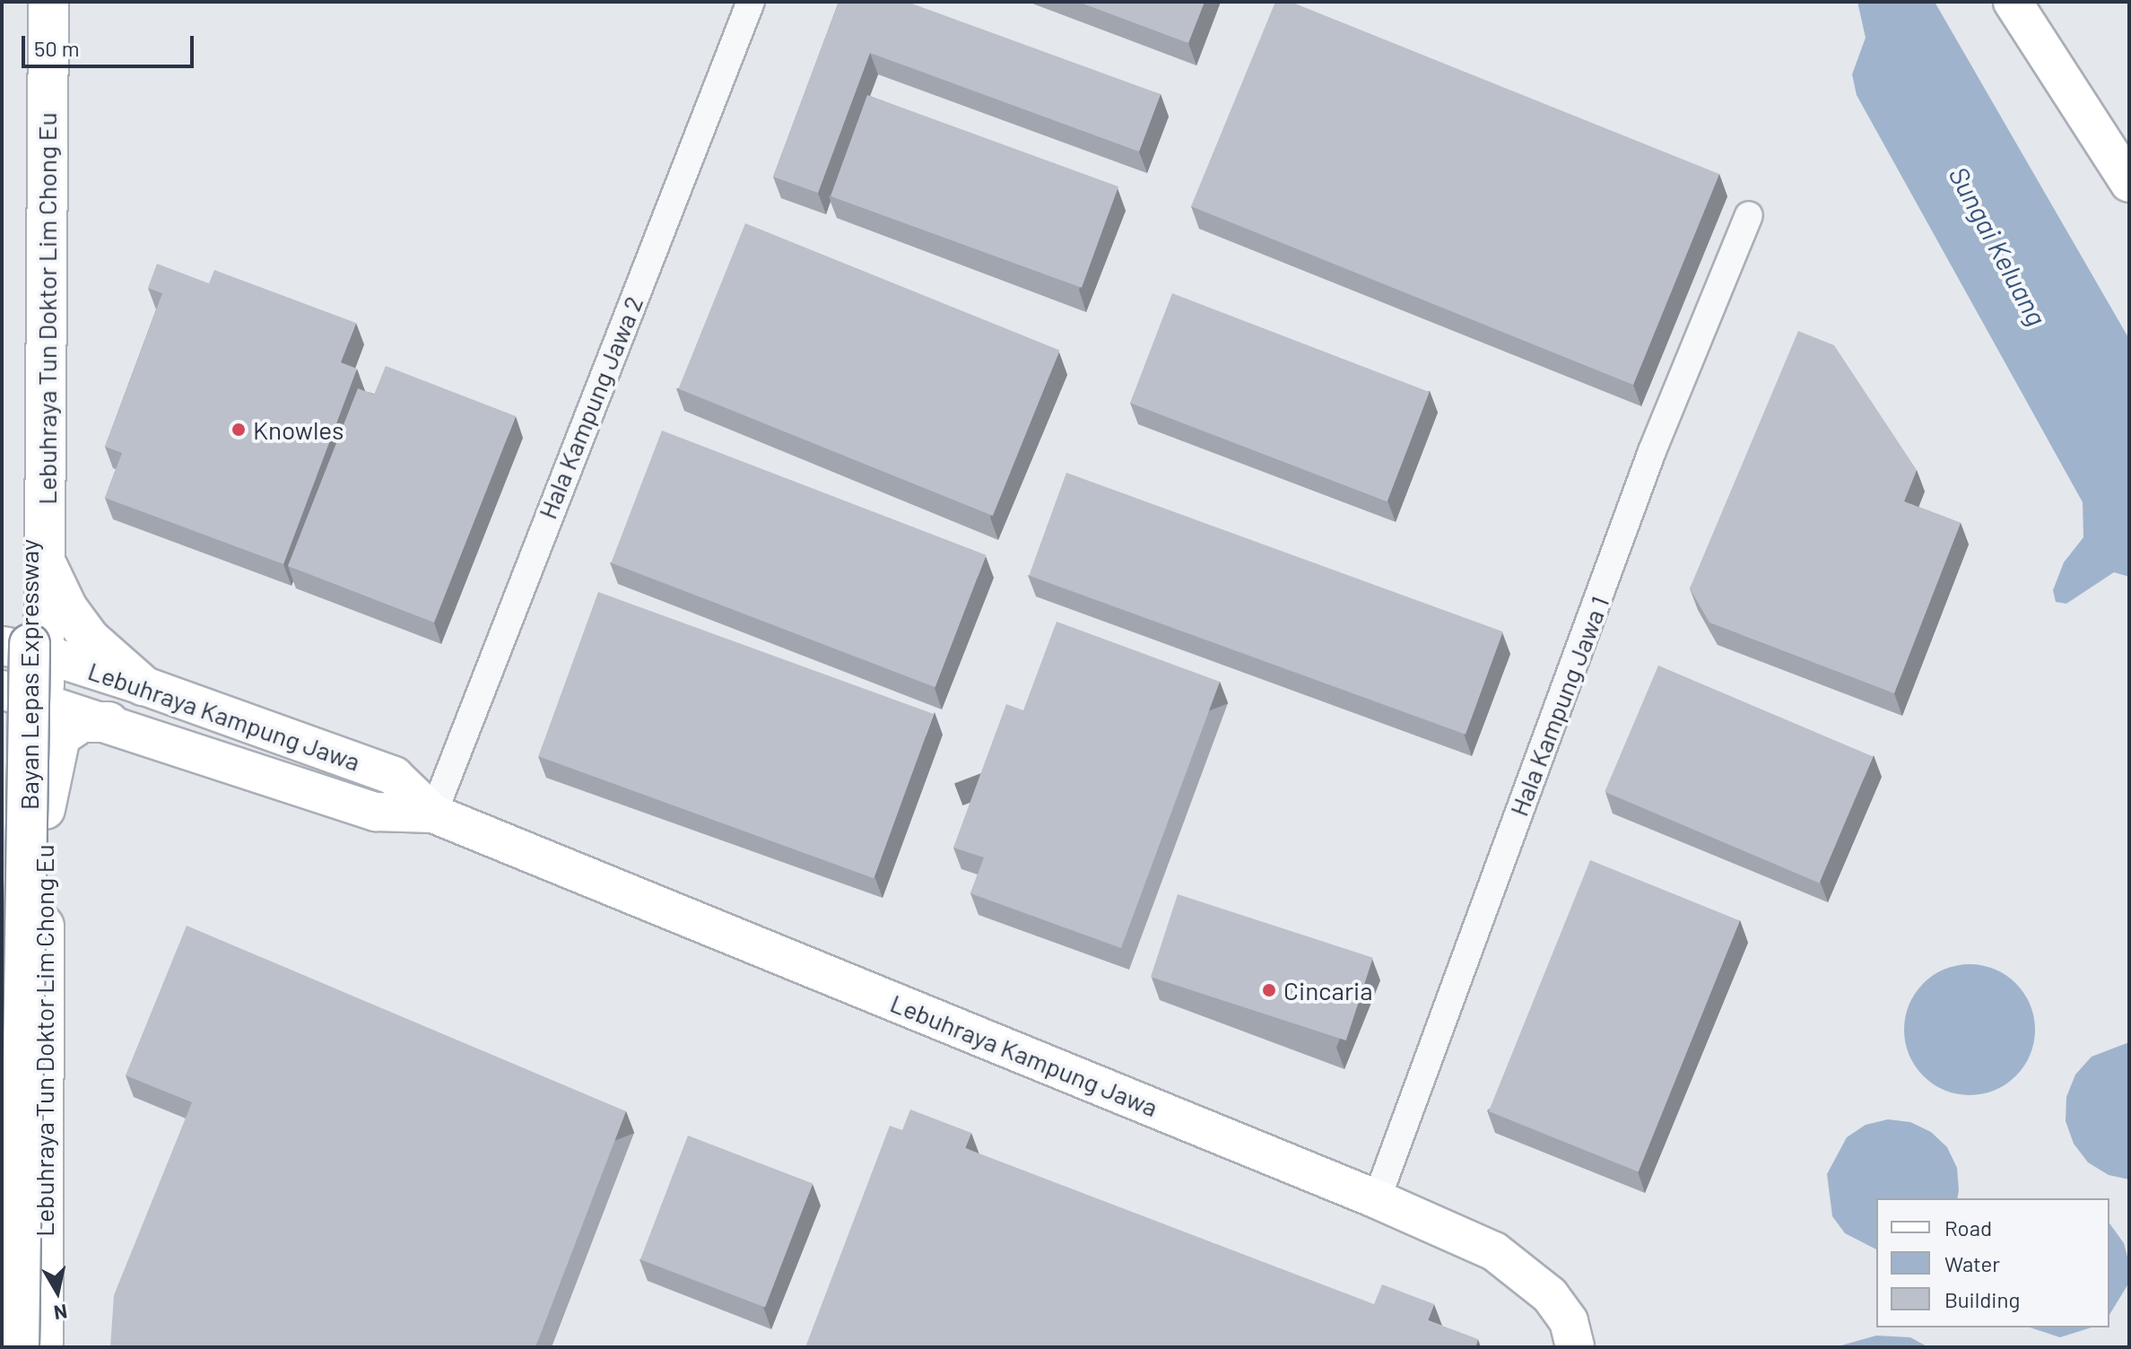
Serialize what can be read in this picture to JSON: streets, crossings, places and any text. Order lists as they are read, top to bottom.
{
  "streets": {
    "highway": ["Lebuhraya Tun Doktor Lim Chong Eu", "Bayan Lepas Expressway"],
    "street": ["Hala Kampung Jawa 2", "Hala Kampung Jawa 1", "Lebuhraya Kampung Jawa"]
  },
  "crossings": [
    ["Lebuhraya Tun Doktor Lim Chong Eu", "Lebuhraya Kampung Jawa"],
    ["Hala Kampung Jawa 2", "Lebuhraya Kampung Jawa"],
    ["Hala Kampung Jawa 1", "Lebuhraya Kampung Jawa"]
  ],
  "water": ["Sungai Keluang"],
  "places": ["Knowles", "Cincaria"],
  "legend": ["Road", "Water", "Building"],
  "scale_bar": "50 m",
  "north": "bottom"
}
